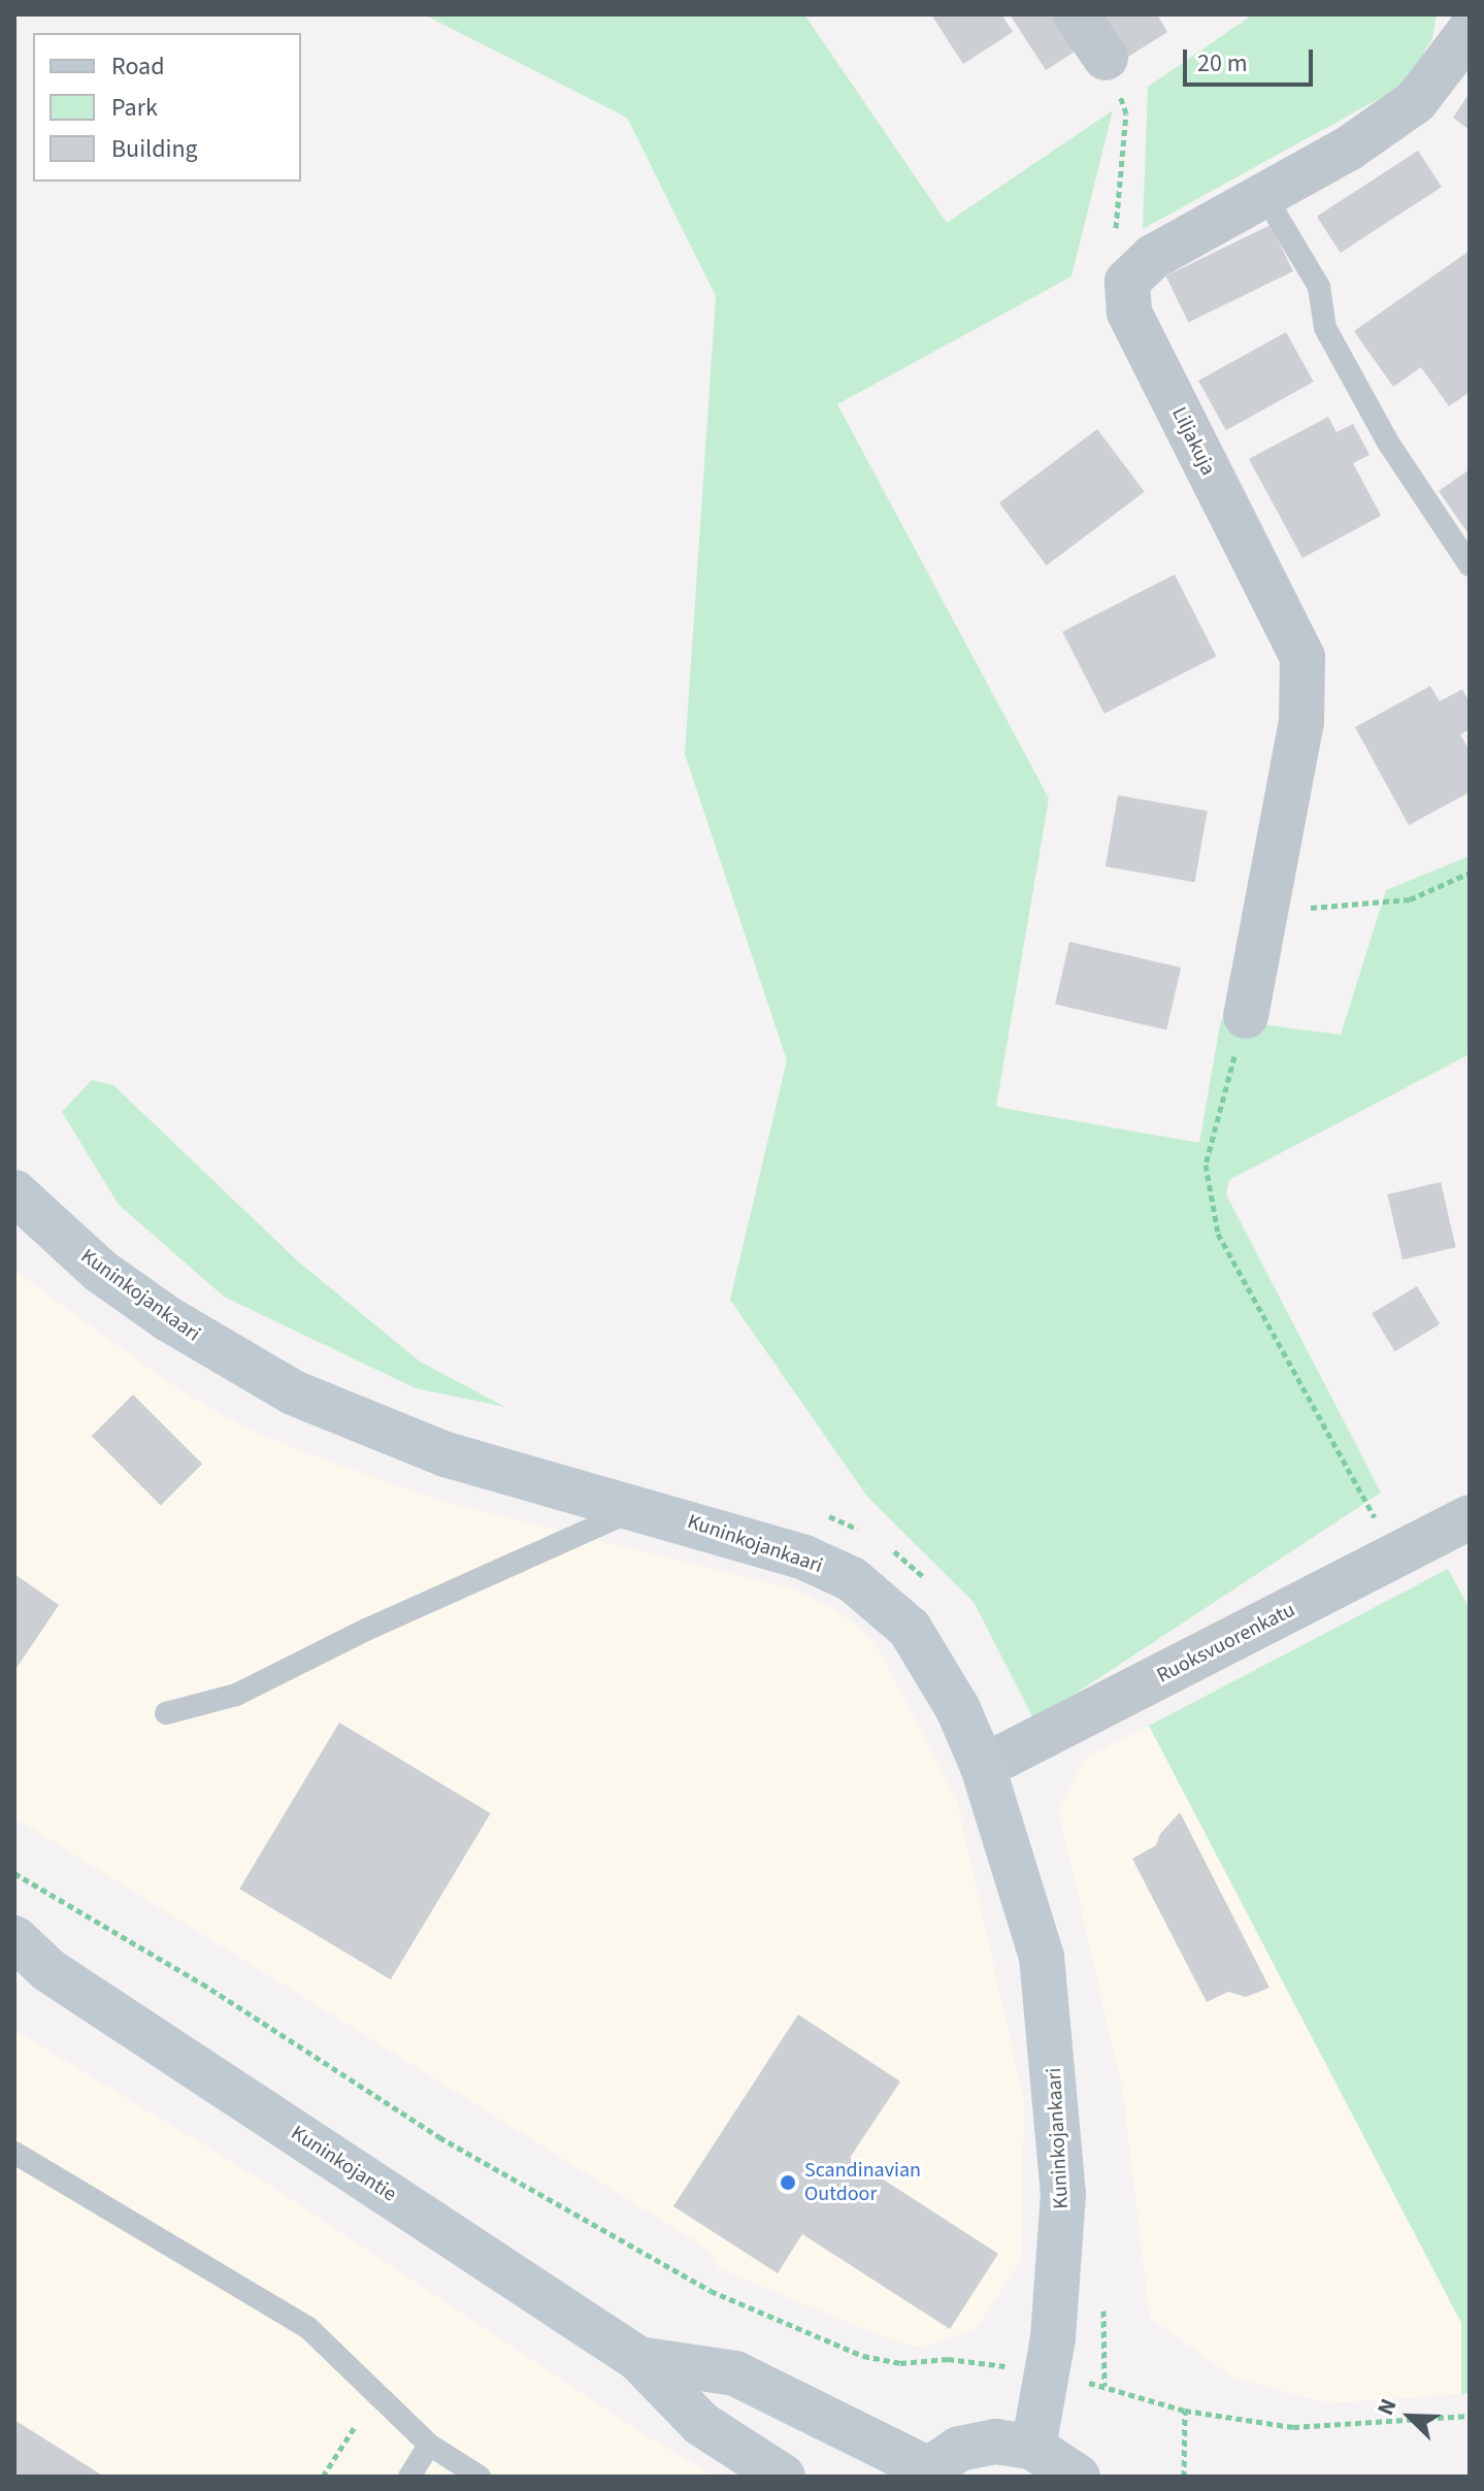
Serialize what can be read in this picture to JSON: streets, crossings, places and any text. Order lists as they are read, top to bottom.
{
  "streets": {
    "street": [
      "Liljakuja",
      "Kuninkojankaari",
      "Ruoksvuorenkatu",
      "Kuninkojantie"
    ]
  },
  "crossings": [
    ["Kuninkojankaari", "Ruoksvuorenkatu"]
  ],
  "places": ["Scandinavian Outdoor"],
  "legend": ["Road", "Park", "Building"],
  "scale_bar": "20 m",
  "north": "top left"
}
